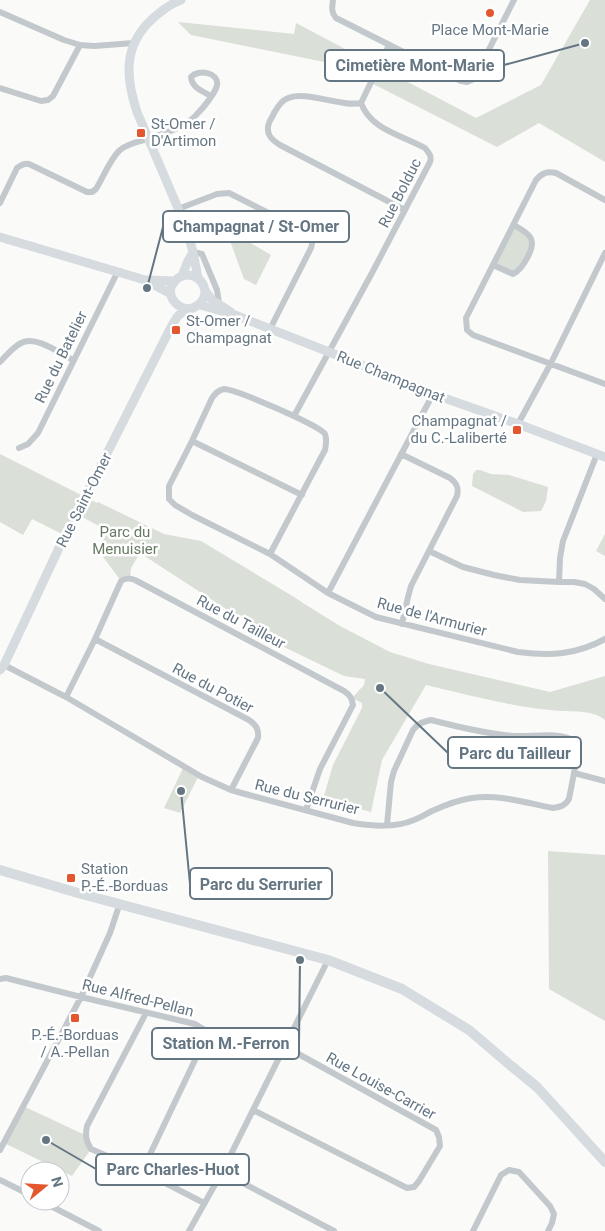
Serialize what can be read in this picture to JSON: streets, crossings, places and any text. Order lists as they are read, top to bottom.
{
  "streets": {
    "street": [
      "Rue Bolduc",
      "Rue du Batelier",
      "Rue Champagnat",
      "Rue Saint-Omer",
      "Rue de l'Armurier",
      "Rue du Tailleur",
      "Rue du Potier",
      "Rue du Serrurier",
      "Rue Alfred-Pellan",
      "Rue Louise-Carrier"
    ]
  },
  "crossings": [
    ["Rue Bolduc", "Rue Champagnat"],
    ["Rue Champagnat", "Rue Saint-Omer"],
    ["Rue Saint-Omer", "Rue du Serrurier"],
    ["Rue du Tailleur", "Rue du Potier"],
    ["Rue du Tailleur", "Rue du Serrurier"],
    ["Rue du Potier", "Rue du Serrurier"]
  ],
  "parks": ["Parc du Menuisier"],
  "places": {
    "other": [
      "Place Mont-Marie",
      "Cimetière Mont-Marie",
      "Champagnat / St-Omer",
      "Parc du Tailleur",
      "Parc du Serrurier",
      "Station M.-Ferron",
      "Parc Charles-Huot"
    ],
    "transit": [
      "St-Omer / D'Artimon",
      "St-Omer / Champagnat",
      "Champagnat / du C.-Laliberté",
      "Station P.-É.-Borduas",
      "P.-É.-Borduas / A.-Pellan"
    ]
  },
  "north": "right"
}
